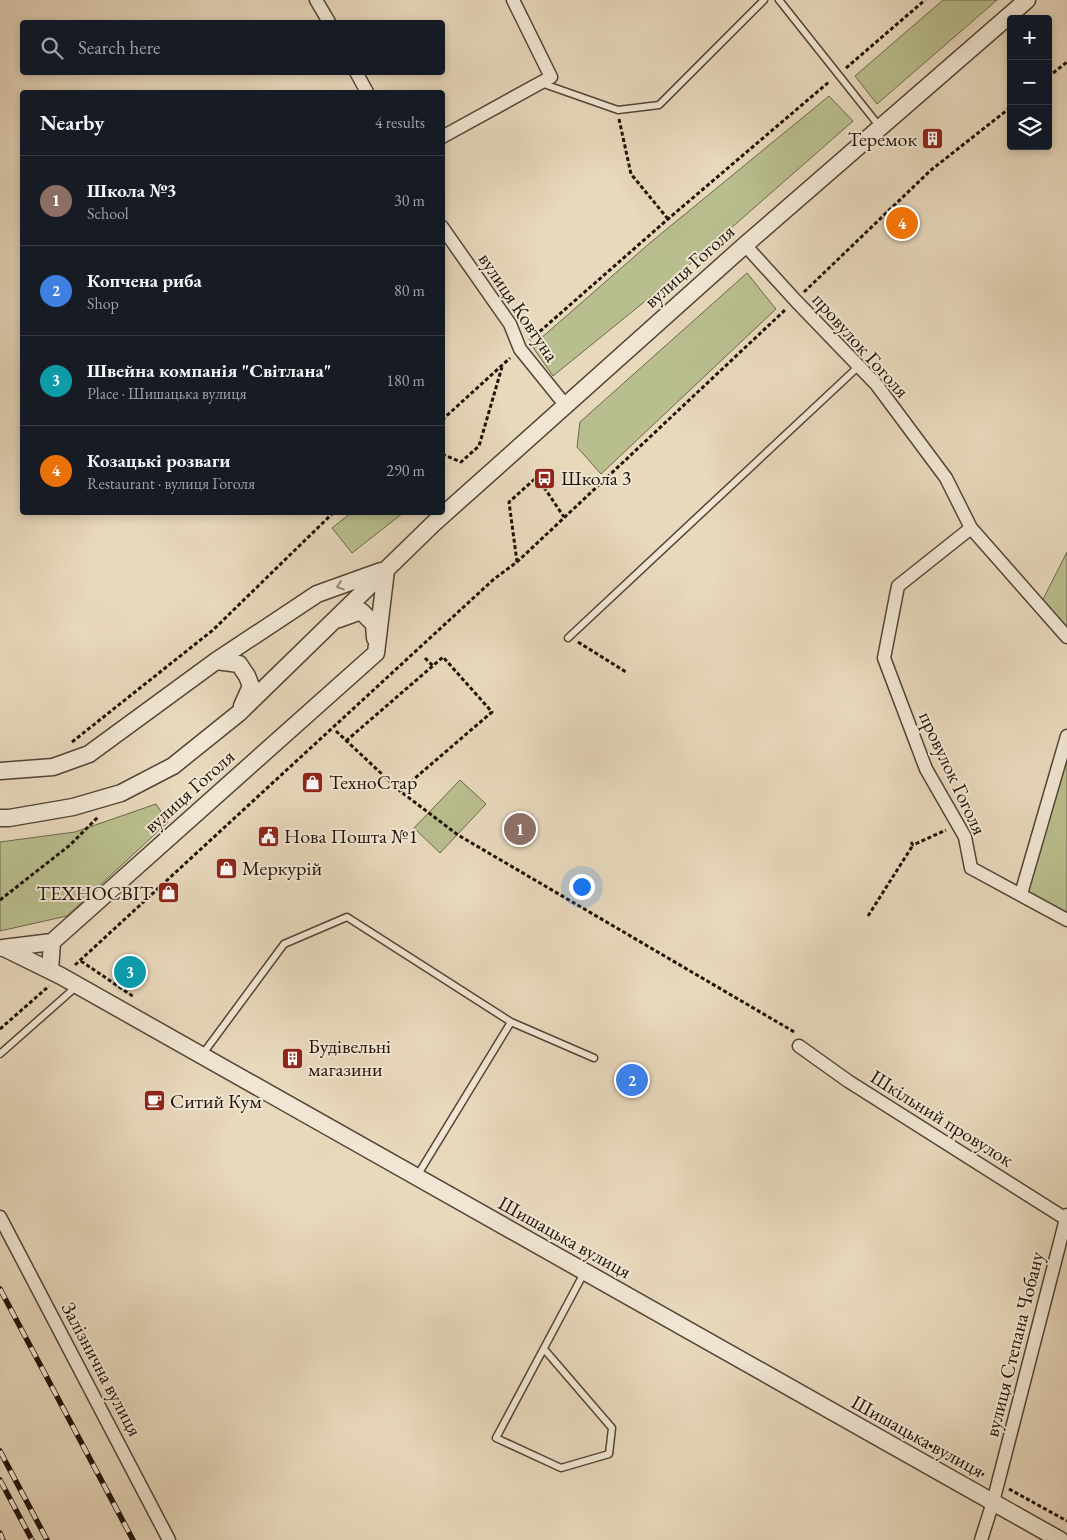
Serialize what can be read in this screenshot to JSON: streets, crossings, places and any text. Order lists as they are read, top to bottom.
{
  "streets": {
    "street": [
      "вулиця Гоголя",
      "вулиця Ковтуна",
      "провулок Гоголя",
      "Шкільний провулок",
      "Шишацька вулиця",
      "вулиця Степана Чобану",
      "Залізнична вулиця"
    ]
  },
  "crossings": [
    ["вулиця Гоголя", "вулиця Ковтуна"],
    ["вулиця Гоголя", "провулок Гоголя"],
    ["Шкільний провулок", "вулиця Степана Чобану"],
    ["Шишацька вулиця", "вулиця Степана Чобану"]
  ],
  "places": {
    "building": ["Теремок", "Будівельні магазини"],
    "bus stop": ["Школа 3"],
    "shop": ["ТехноСтар", "Меркурій", "ТЕХНОСВІТ"],
    "public building": ["Нова Пошта №1"],
    "cafe": ["Ситий Кум"]
  },
  "page": {
    "map_buttons": ["+", "−"],
    "search": "Search here",
    "heading": ["Nearby", "4 results"],
    "list": [
      {
        "mark": "1",
        "name": "Школа №3",
        "note": "School",
        "value": "30 m"
      },
      {
        "mark": "2",
        "name": "Копчена риба",
        "note": "Shop",
        "value": "80 m"
      },
      {
        "mark": "3",
        "name": "Швейна компанія \"Світлана\"",
        "note": "Place · Шишацька вулиця",
        "value": "180 m"
      },
      {
        "mark": "4",
        "name": "Козацькі розваги",
        "note": "Restaurant · вулиця Гоголя",
        "value": "290 m"
      }
    ],
    "pins": [
      "4",
      "1",
      "3",
      "2"
    ]
  }
}
